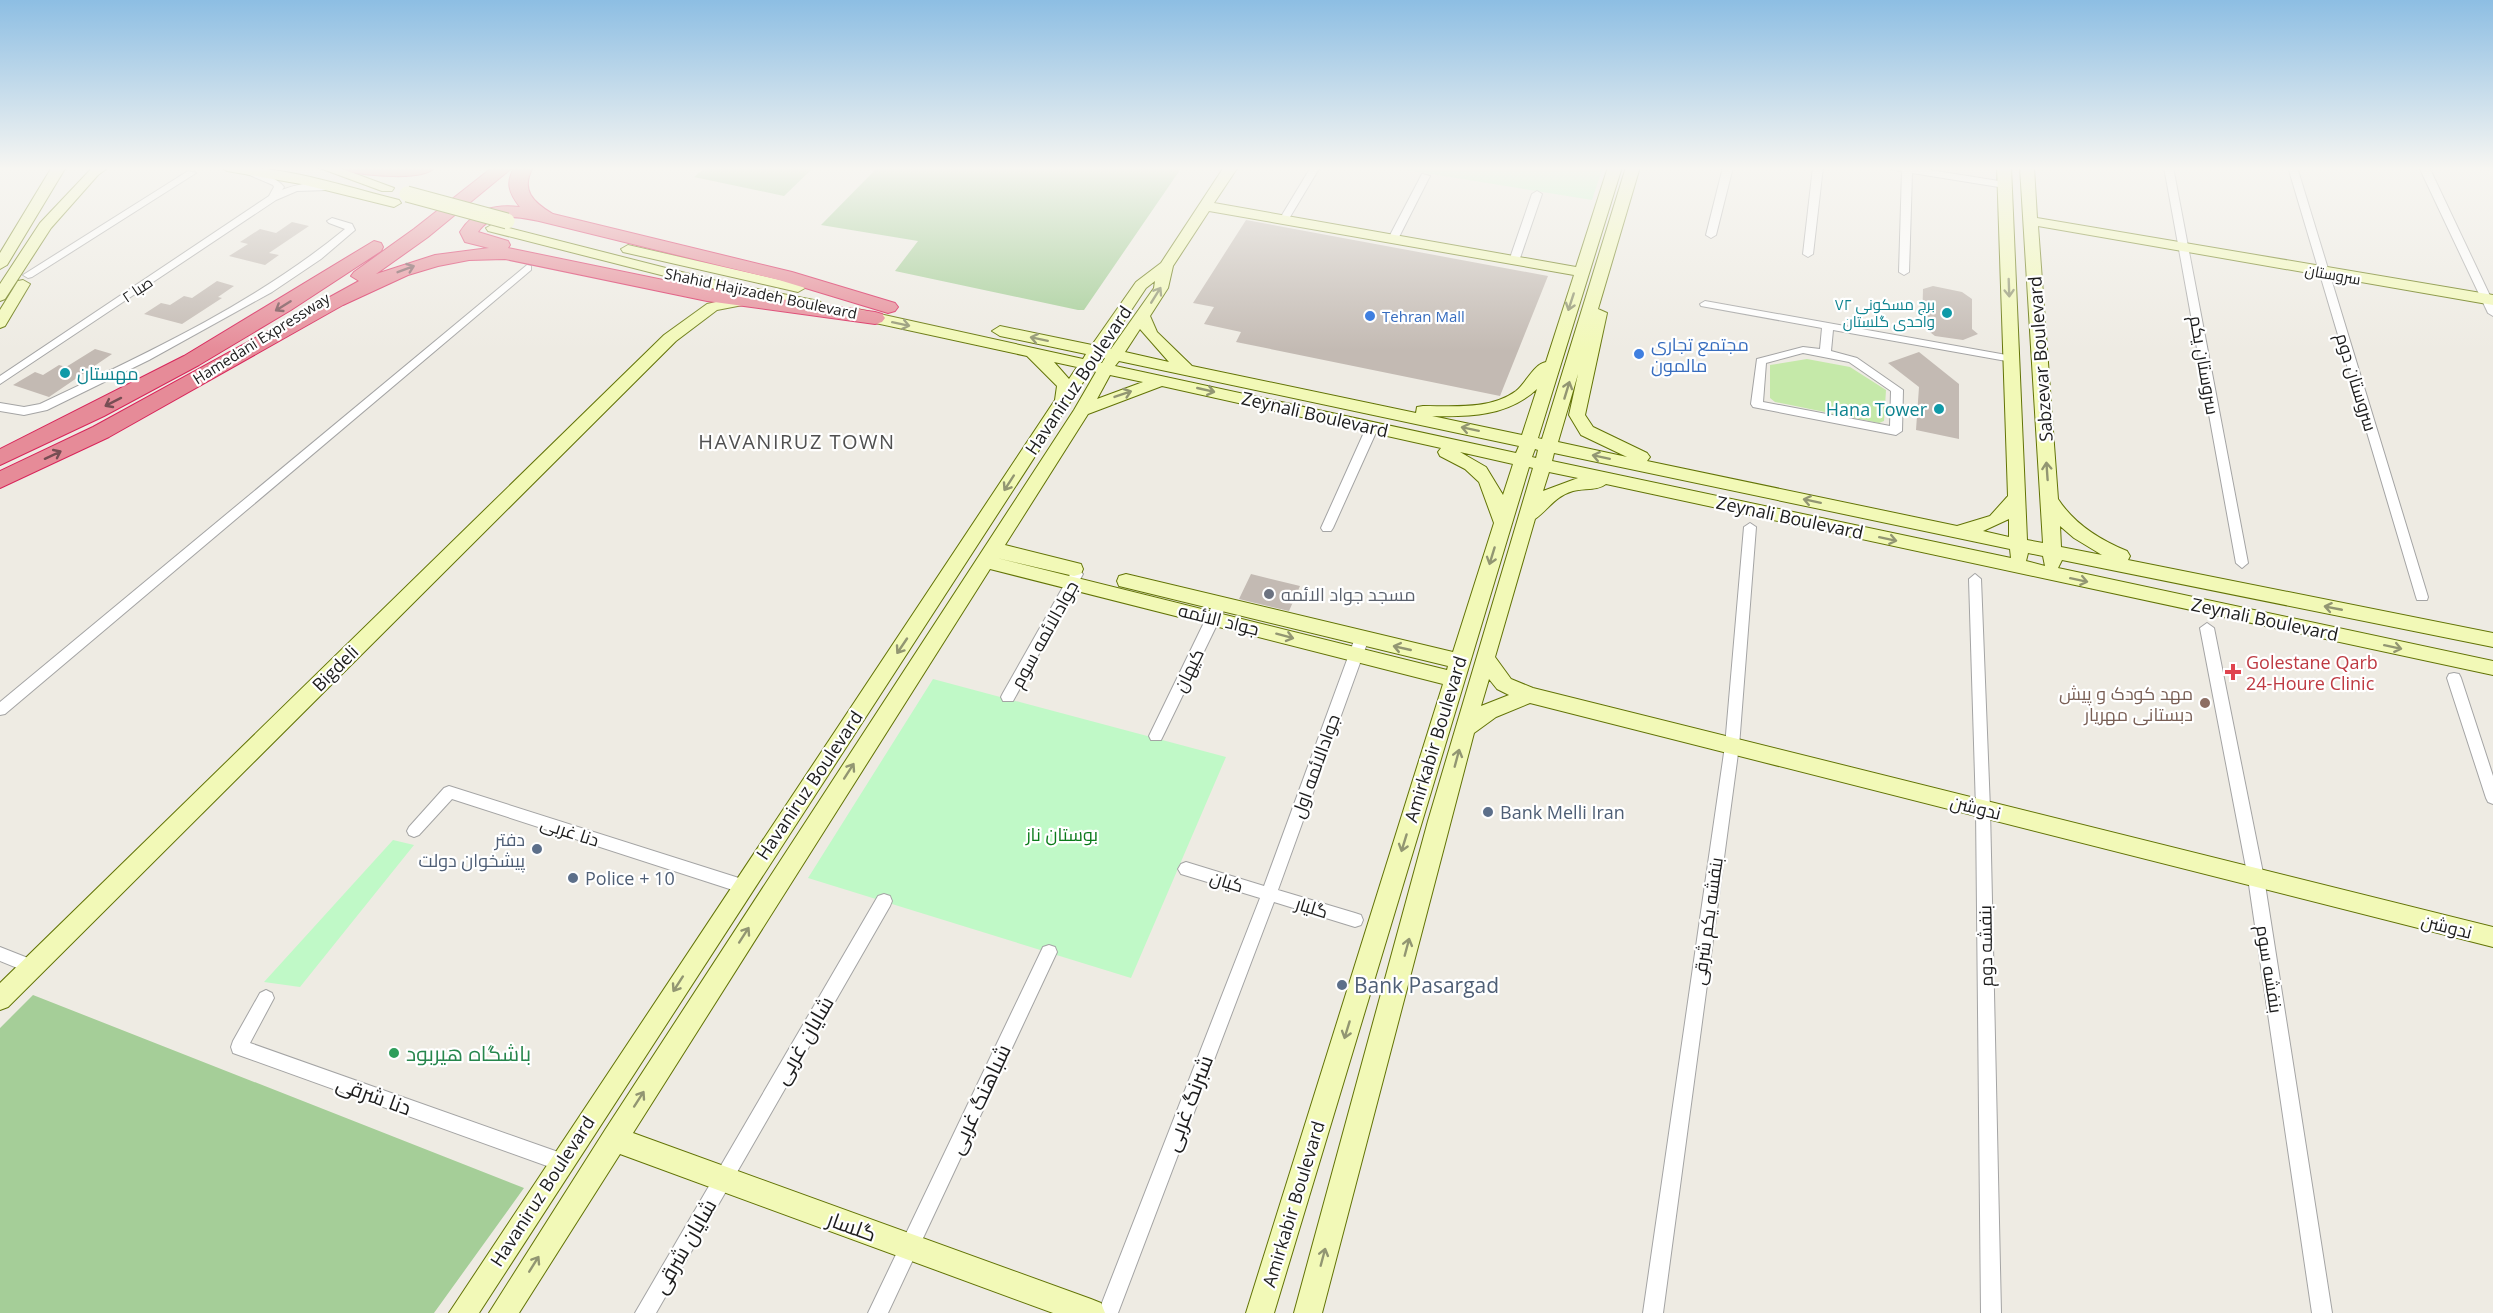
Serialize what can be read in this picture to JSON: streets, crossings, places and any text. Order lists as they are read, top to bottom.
{
  "streets": {
    "highway": ["Hamedani Expressway"],
    "main road": [
      "سروستان",
      "Shahid Hajizadeh Boulevard",
      "Sabzevar Boulevard",
      "Havaniruz Boulevard",
      "Zeynali Boulevard",
      "جواد الائمه",
      "Bigdeli",
      "Amirkabir Boulevard",
      "ندوشن",
      "گلسار"
    ],
    "street": [
      "صبا ۲",
      "سروستان یکم",
      "سروستان دوم",
      "جوادالائمه سوم",
      "کیهان",
      "جوادالائمه اول",
      "دنا غربی",
      "کیان",
      "گلیار",
      "بنفشه یکم شرقی",
      "بنفشه دوم",
      "بنفشه سوم",
      "شایان غربی",
      "دنا شرقی",
      "شباهنگ غربی",
      "شبرنگ غربی",
      "شایان شرقی"
    ]
  },
  "crossings": [
    ["سروستان", "سروستان یکم"],
    ["سروستان", "سروستان دوم"],
    ["Shahid Hajizadeh Boulevard", "Havaniruz Boulevard"],
    ["Shahid Hajizadeh Boulevard", "Zeynali Boulevard"],
    ["Sabzevar Boulevard", "Zeynali Boulevard"],
    ["Havaniruz Boulevard", "Zeynali Boulevard"],
    ["Havaniruz Boulevard", "جواد الائمه"],
    ["Havaniruz Boulevard", "دنا غربی"],
    ["Havaniruz Boulevard", "دنا شرقی"],
    ["Havaniruz Boulevard", "گلسار"],
    ["Zeynali Boulevard", "Amirkabir Boulevard"],
    ["جواد الائمه", "جوادالائمه سوم"],
    ["جواد الائمه", "کیهان"],
    ["جواد الائمه", "Amirkabir Boulevard"],
    ["جواد الائمه", "جوادالائمه اول"],
    ["Amirkabir Boulevard", "ندوشن"],
    ["جوادالائمه اول", "کیان"],
    ["جوادالائمه اول", "گلیار"],
    ["جوادالائمه اول", "شبرنگ غربی"],
    ["ندوشن", "بنفشه یکم شرقی"],
    ["ندوشن", "بنفشه دوم"],
    ["ندوشن", "بنفشه سوم"],
    ["کیان", "گلیار"],
    ["کیان", "شبرنگ غربی"],
    ["گلیار", "شبرنگ غربی"],
    ["شایان غربی", "گلسار"],
    ["شایان غربی", "شایان شرقی"],
    ["شباهنگ غربی", "گلسار"],
    ["گلسار", "شایان شرقی"]
  ],
  "districts": ["HAVANIRUZ TOWN"],
  "parks": ["بوستان ناز"],
  "places": {
    "other": [
      "برج مسکونی ۷۲ واحدی گلستان",
      "Tehran Mall",
      "مجتمع تجاری مالمون",
      "مهستان",
      "Hana Tower",
      "مسجد جواد الائمه",
      "مهد کودک و پیش دبستانی مهریار",
      "Bank Melli Iran",
      "دفتر پیشخوان دولت",
      "Police + 10",
      "Bank Pasargad",
      "باشگاه هیربود"
    ],
    "health": ["Golestane Qarb 24-Houre Clinic"]
  }
}
